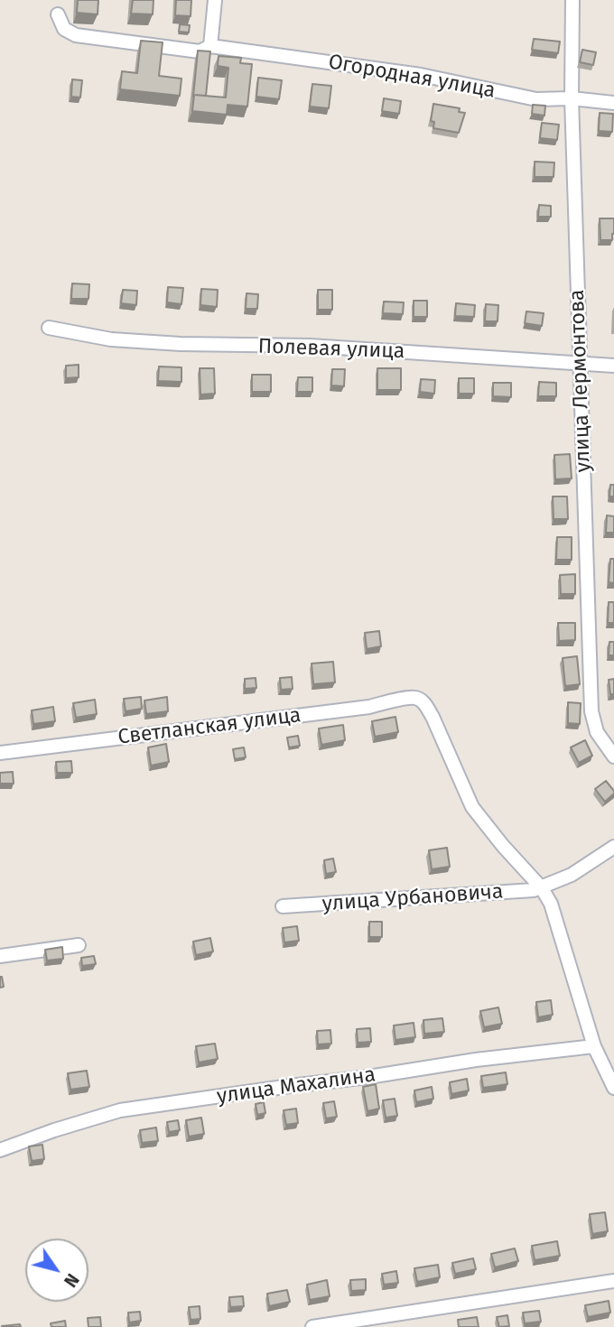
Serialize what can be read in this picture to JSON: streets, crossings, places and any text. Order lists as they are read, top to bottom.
{
  "streets": {
    "street": [
      "Огородная улица",
      "Полевая улица",
      "улица Лермонтова",
      "Светланская улица",
      "улица Урбановича",
      "улица Махалина"
    ]
  },
  "crossings": [
    ["Огородная улица", "улица Лермонтова"],
    ["Полевая улица", "улица Лермонтова"],
    ["Светланская улица", "улица Урбановича"]
  ],
  "north": "bottom right"
}
